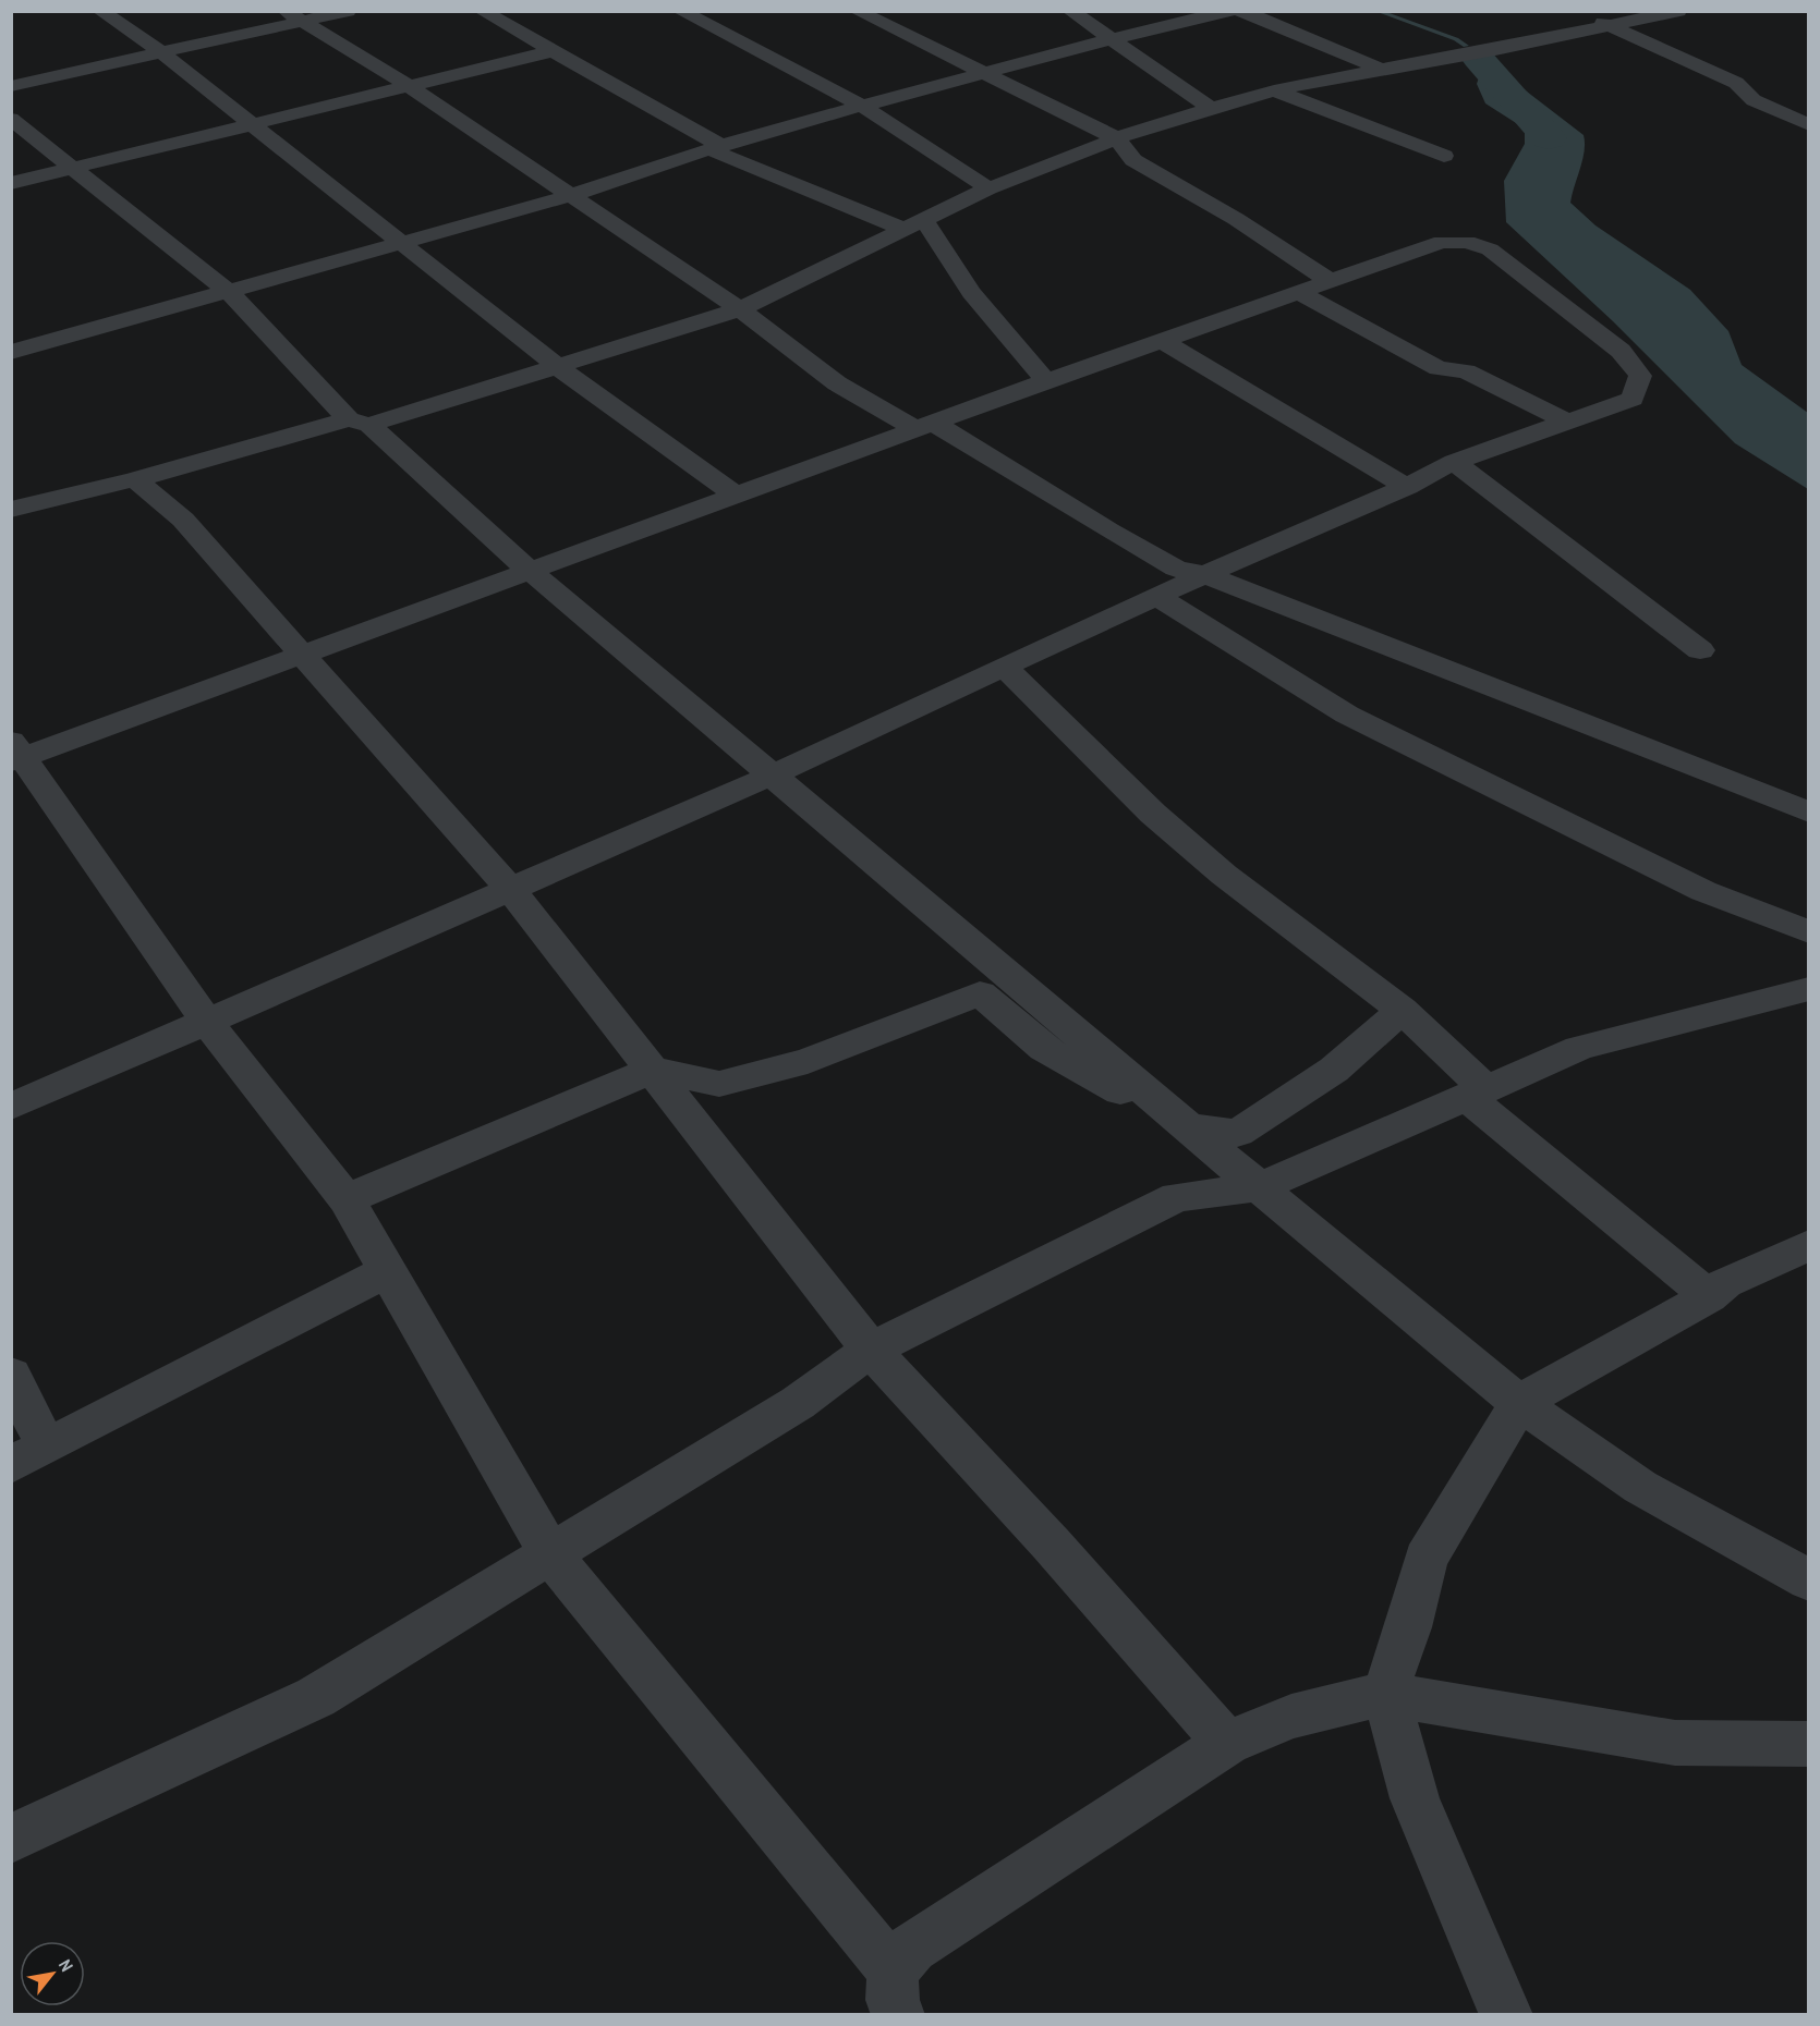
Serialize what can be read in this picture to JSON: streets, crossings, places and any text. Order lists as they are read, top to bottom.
{
  "north": "top right"
}
